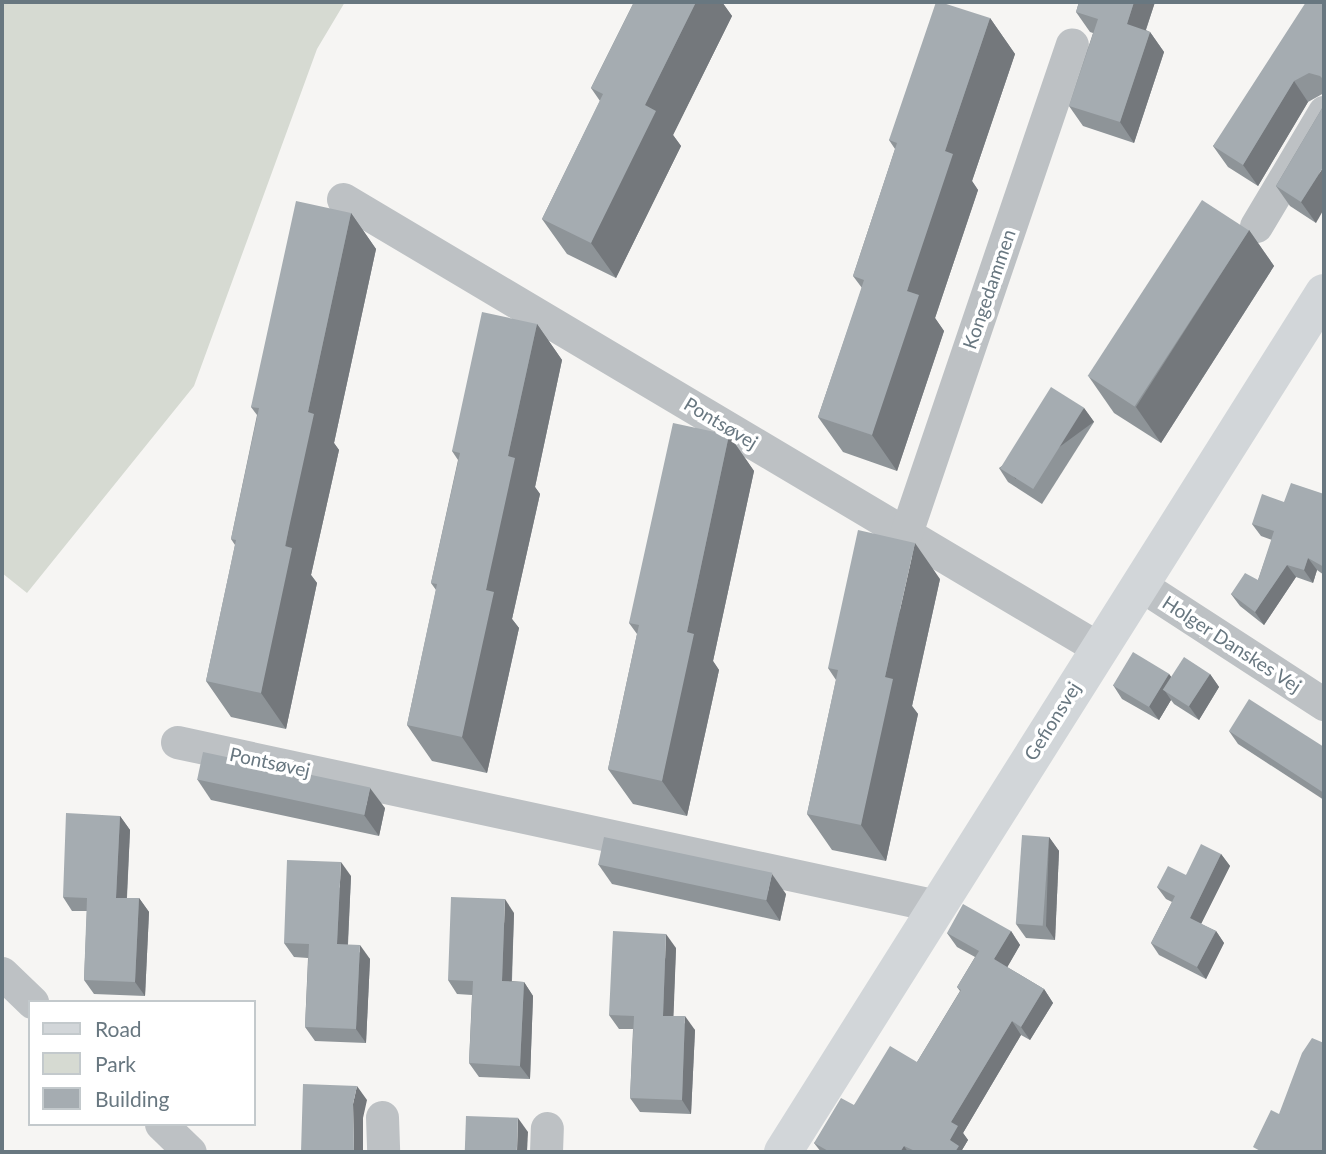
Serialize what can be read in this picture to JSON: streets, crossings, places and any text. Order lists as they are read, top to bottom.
{
  "streets": {
    "main road": ["Gefionsvej"],
    "street": ["Kongedammen", "Pontsøvej", "Holger Danskes Vej"]
  },
  "crossings": [
    ["Kongedammen", "Pontsøvej"],
    ["Pontsøvej", "Gefionsvej"],
    ["Holger Danskes Vej", "Gefionsvej"]
  ],
  "legend": ["Road", "Park", "Building"]
}
